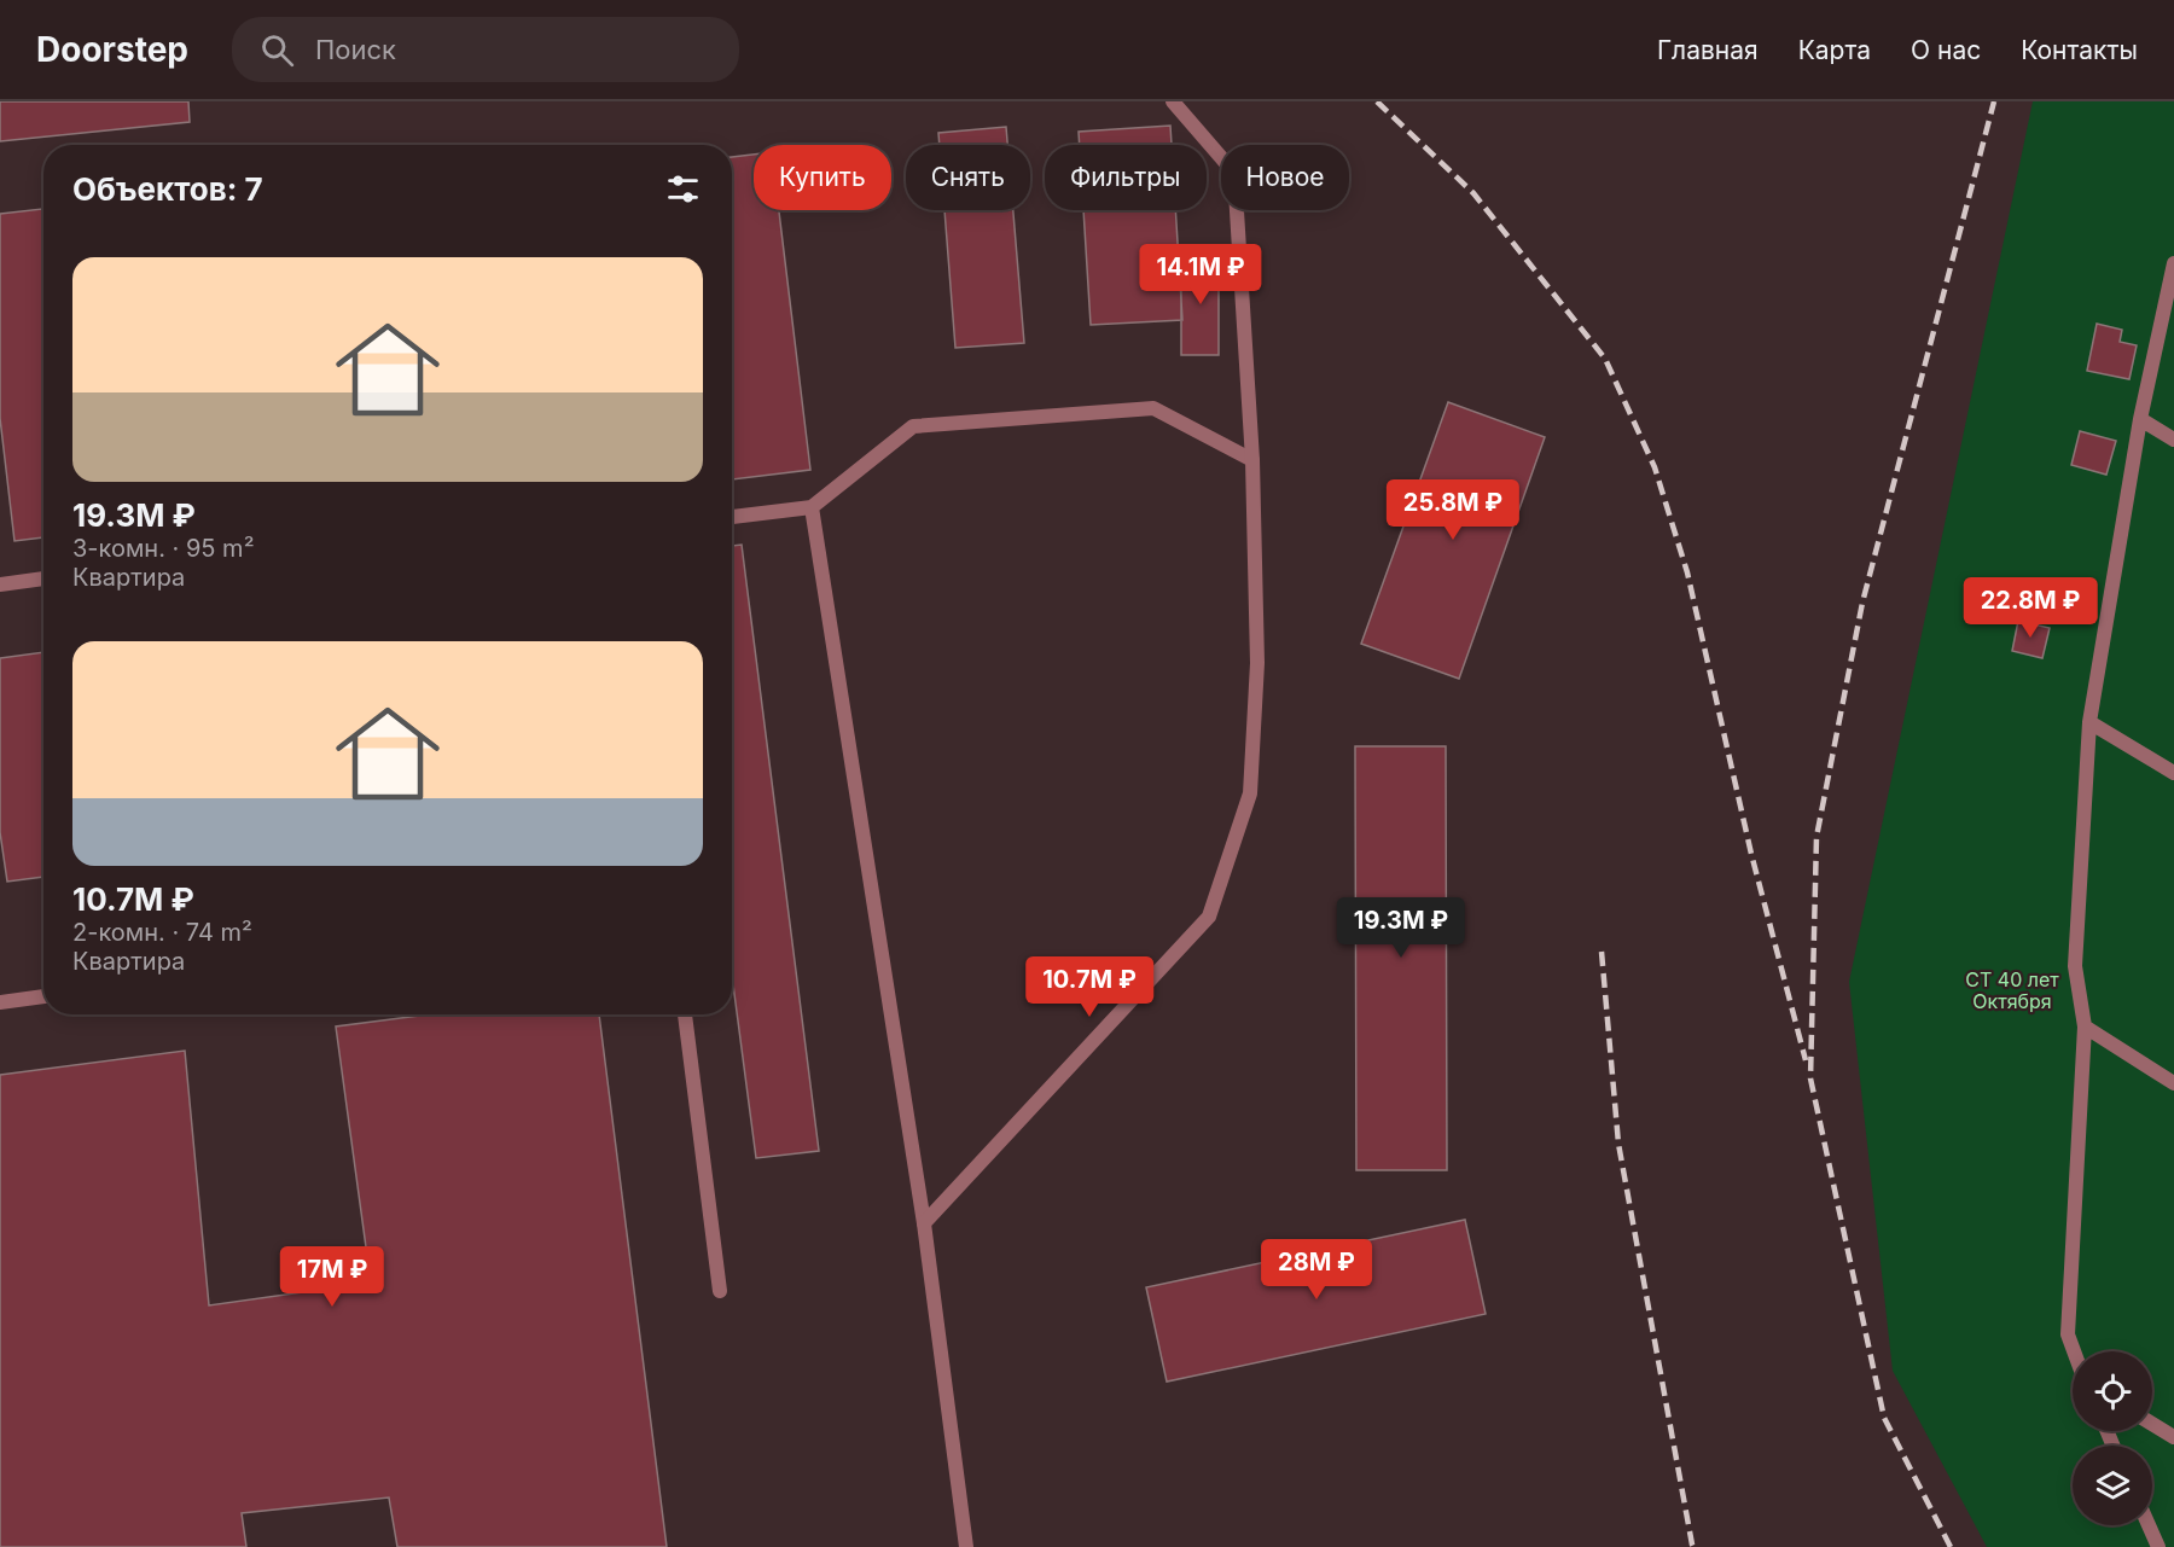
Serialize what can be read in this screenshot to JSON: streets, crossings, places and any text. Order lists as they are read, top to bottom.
{
  "parks": ["СТ 40 лет Октября"],
  "page": {
    "header": "Doorstep",
    "search": "Поиск",
    "nav": [
      "Главная",
      "Карта",
      "О нас",
      "Контакты"
    ],
    "chip": [
      "Купить",
      "Снять",
      "Фильтры",
      "Новое"
    ],
    "heading": "Объектов: 7",
    "list": [
      {
        "name": "19.3M ₽",
        "note": "3-комн. · 95 m² · Квартира"
      },
      {
        "name": "10.7M ₽",
        "note": "2-комн. · 74 m² · Квартира"
      }
    ],
    "price": [
      "14.1M ₽",
      "25.8M ₽",
      "22.8M ₽",
      "19.3M ₽",
      "10.7M ₽",
      "28M ₽",
      "17M ₽"
    ]
  }
}
